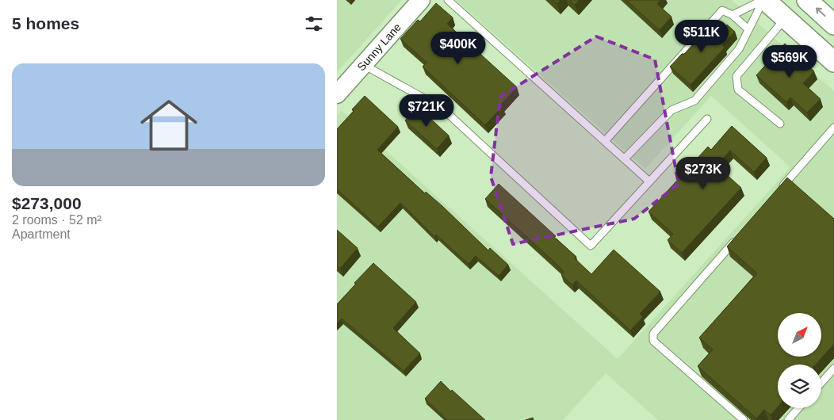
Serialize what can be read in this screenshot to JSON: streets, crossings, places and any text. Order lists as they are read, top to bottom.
{
  "streets": {
    "street": ["Sunny Lane"]
  },
  "north": "top right",
  "page": {
    "heading": "5 homes",
    "price": [
      "$511K",
      "$400K",
      "$569K",
      "$721K",
      "$273K"
    ],
    "list": [
      {
        "name": "$273,000",
        "note": "2 rooms · 52 m² · Apartment"
      }
    ]
  }
}
